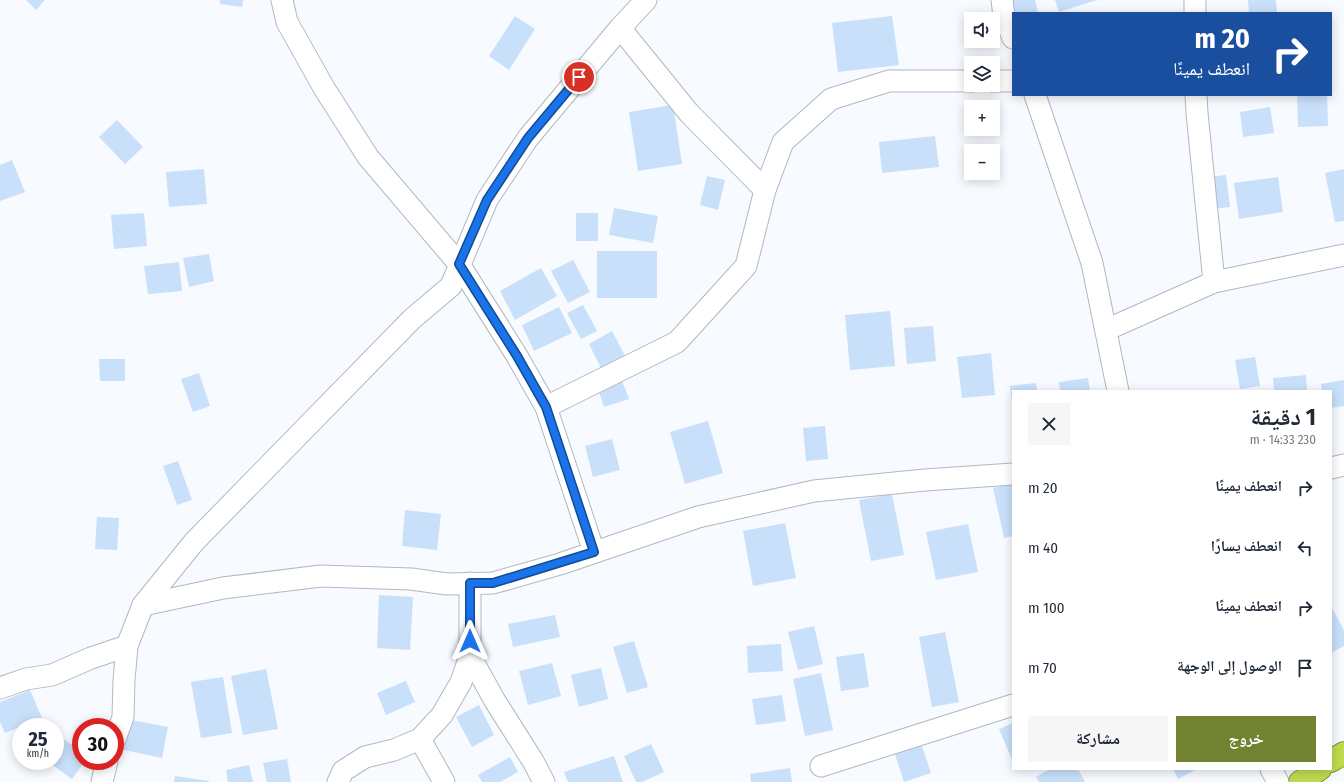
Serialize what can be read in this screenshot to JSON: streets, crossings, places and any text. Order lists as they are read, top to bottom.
{
  "page": {
    "map_buttons": ["+", "−"],
    "turn": ["20 m", "انعطف يمينًا"],
    "heading": ["1 دقيقة", "230 m · 14:33"],
    "list": [
      {
        "name": "انعطف يمينًا",
        "value": "20 m"
      },
      {
        "name": "انعطف يسارًا",
        "value": "40 m"
      },
      {
        "name": "انعطف يمينًا",
        "value": "100 m"
      },
      {
        "name": "الوصول إلى الوجهة",
        "value": "70 m"
      }
    ],
    "buttons": ["خروج", "مشاركة"],
    "speed": "25 km/h",
    "limit": "30"
  }
}
